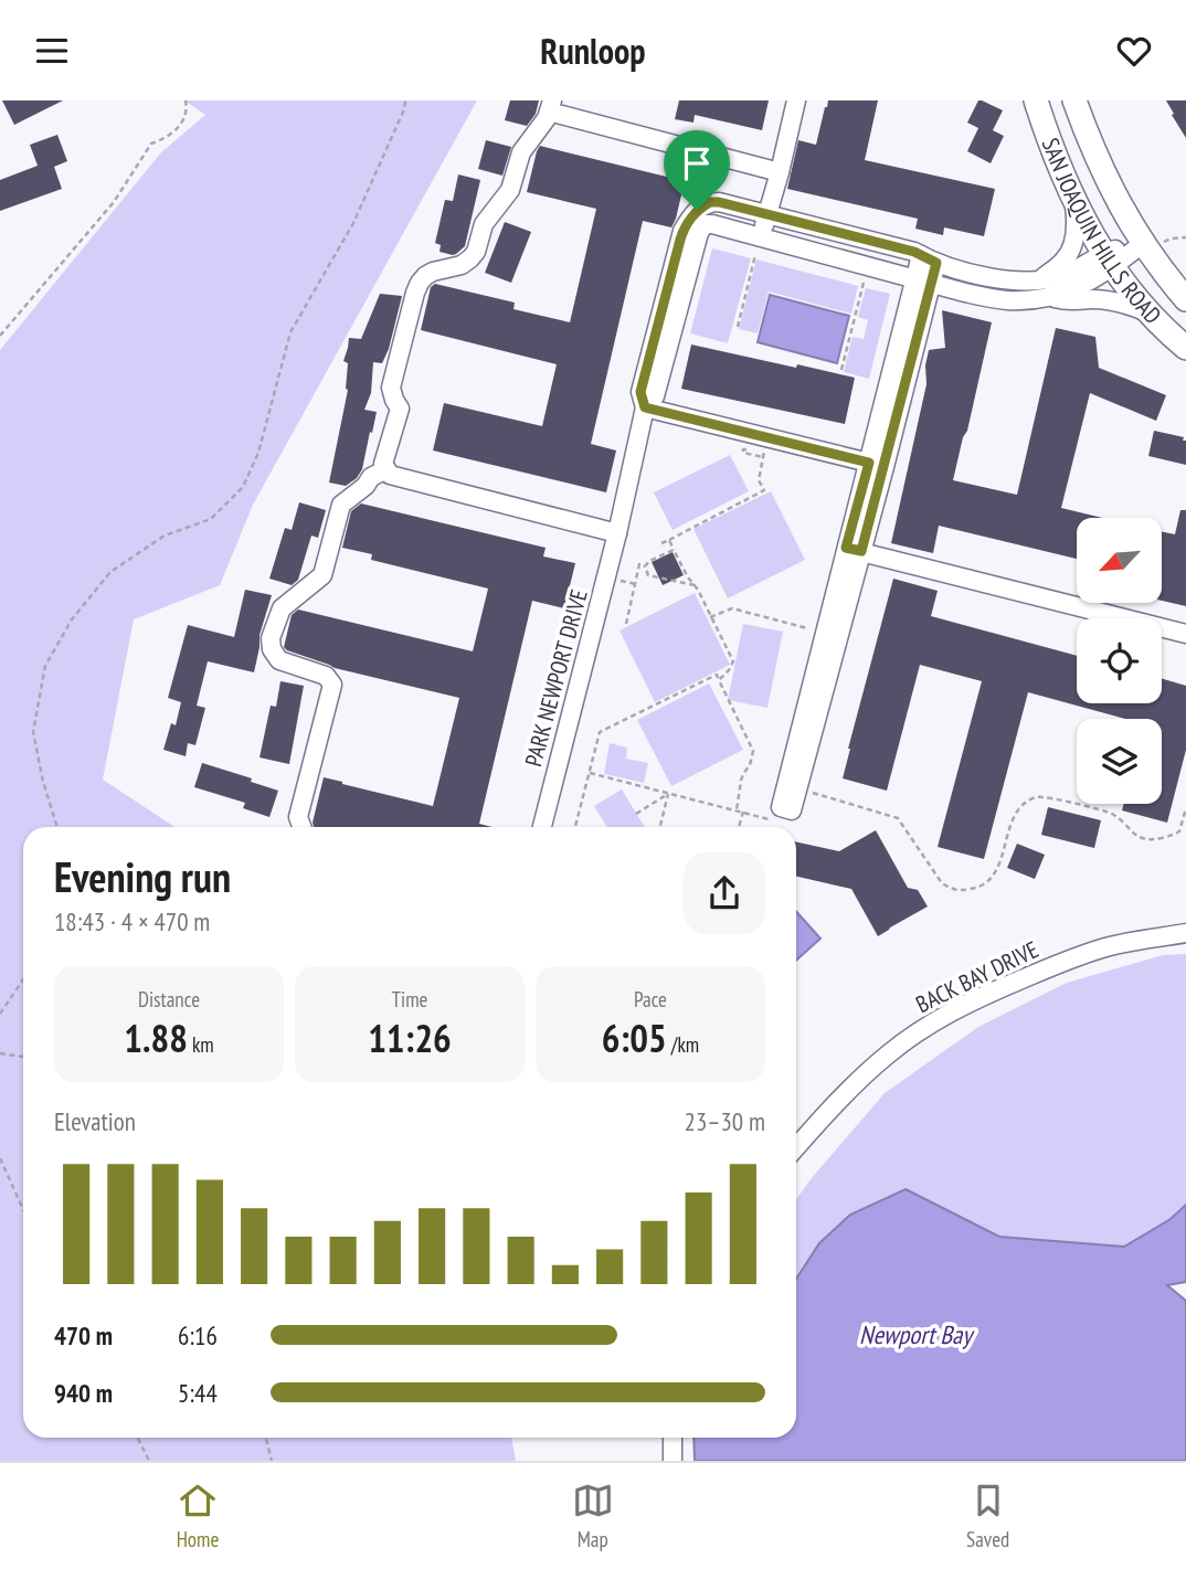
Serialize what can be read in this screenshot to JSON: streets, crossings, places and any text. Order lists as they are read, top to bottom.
{
  "streets": {
    "street": ["SAN JOAQUIN HILLS ROAD", "PARK NEWPORT DRIVE", "BACK BAY DRIVE"]
  },
  "water": ["Newport Bay"],
  "north": "bottom left",
  "page": {
    "header": "Runloop",
    "heading": ["Evening run", "18:43 · 4 × 470 m"],
    "stats": [
      ["Distance", "1.88 km"],
      ["Time", "11:26"],
      ["Pace", "6:05 /km"]
    ],
    "chart": ["Elevation", "23–30 m"],
    "list": [
      {
        "name": "470 m",
        "note": "6:16"
      },
      {
        "name": "940 m",
        "note": "5:44"
      }
    ],
    "tabs": ["Home", "Map", "Saved"]
  }
}
